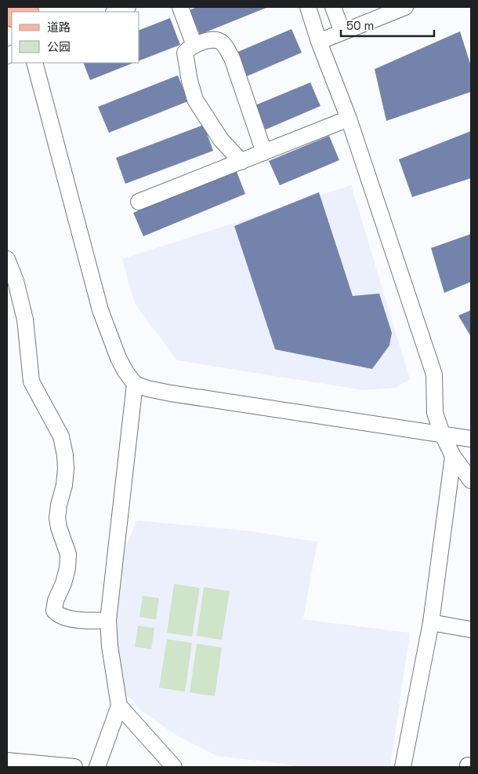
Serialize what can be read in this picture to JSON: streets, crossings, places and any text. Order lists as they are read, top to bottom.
{
  "legend": ["道路", "公园"],
  "scale_bar": "50 m"
}
